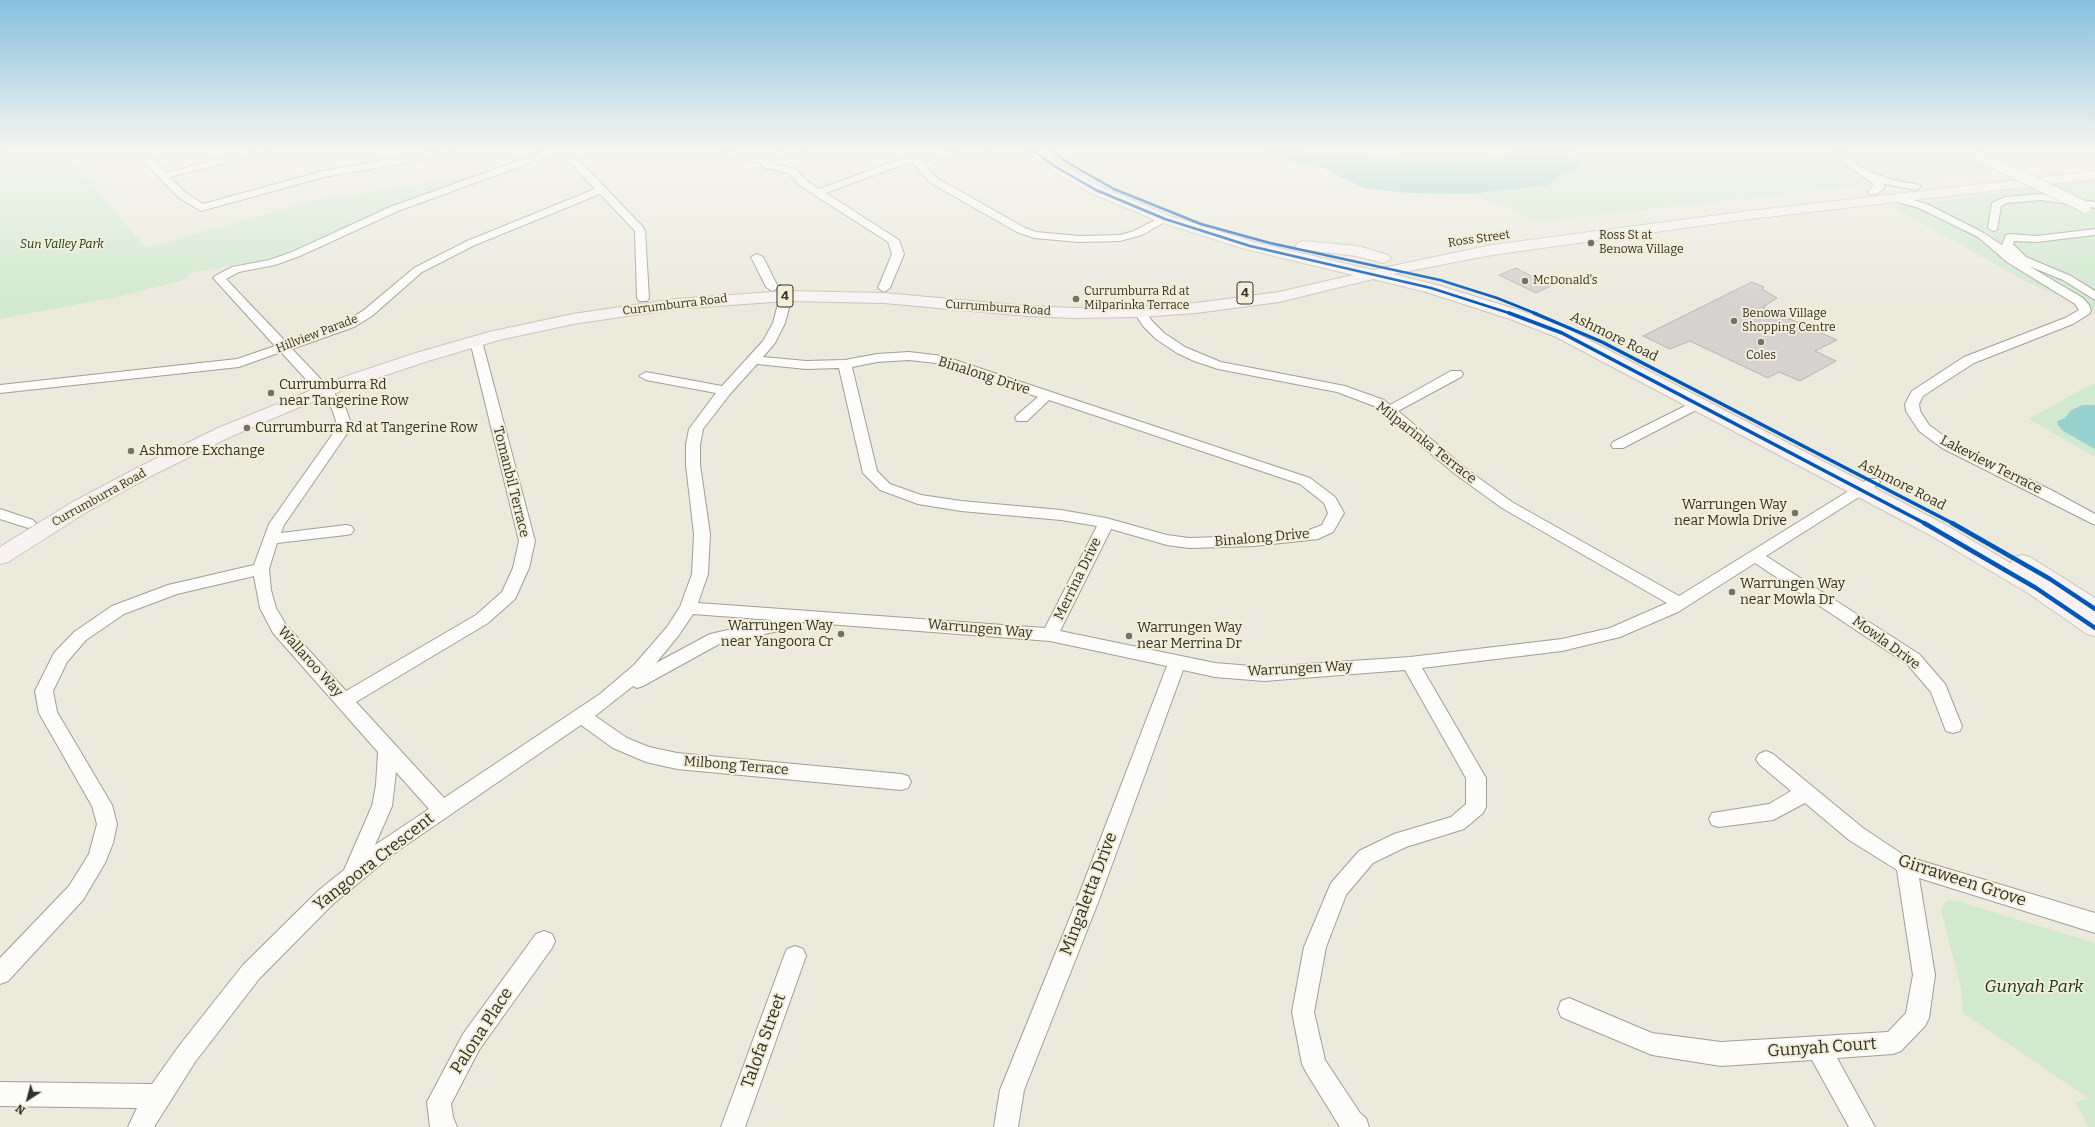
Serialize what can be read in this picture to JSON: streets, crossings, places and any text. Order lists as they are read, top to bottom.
{
  "streets": {
    "main road": [
      "Ross Street",
      "4",
      "Currumburra Road",
      "Ashmore Road"
    ],
    "street": [
      "Hillview Parade",
      "Binalong Drive",
      "Milparinka Terrace",
      "Lakeview Terrace",
      "Tomanbil Terrace",
      "Merrina Drive",
      "Warrungen Way",
      "Mowla Drive",
      "Wallaroo Way",
      "Milbong Terrace",
      "Yangoora Crescent",
      "Girraween Grove",
      "Mingaletta Drive",
      "Palona Place",
      "Talofa Street",
      "Gunyah Court"
    ]
  },
  "crossings": [
    ["Ross Street", "Currumburra Road"],
    ["Ross Street", "Ashmore Road"],
    ["4", "Currumburra Road"],
    ["4", "Ashmore Road"],
    ["Currumburra Road", "Ashmore Road"],
    ["Currumburra Road", "Milparinka Terrace"],
    ["Currumburra Road", "Tomanbil Terrace"],
    ["Currumburra Road", "Wallaroo Way"],
    ["Currumburra Road", "Yangoora Crescent"],
    ["Hillview Parade", "Wallaroo Way"],
    ["Ashmore Road", "Warrungen Way"],
    ["Binalong Drive", "Merrina Drive"],
    ["Binalong Drive", "Yangoora Crescent"],
    ["Milparinka Terrace", "Warrungen Way"],
    ["Tomanbil Terrace", "Wallaroo Way"],
    ["Merrina Drive", "Warrungen Way"],
    ["Warrungen Way", "Mowla Drive"],
    ["Warrungen Way", "Yangoora Crescent"],
    ["Warrungen Way", "Mingaletta Drive"],
    ["Wallaroo Way", "Yangoora Crescent"],
    ["Milbong Terrace", "Yangoora Crescent"],
    ["Girraween Grove", "Gunyah Court"]
  ],
  "parks": ["Sun Valley Park", "Gunyah Park"],
  "places": [
    "Ross St at Benowa Village",
    "McDonald's",
    "Currumburra Rd at Milparinka Terrace",
    "Benowa Village Shopping Centre",
    "Coles",
    "Currumburra Rd near Tangerine Row",
    "Currumburra Rd at Tangerine Row",
    "Ashmore Exchange",
    "Warrungen Way near Mowla Drive",
    "Warrungen Way near Mowla Dr",
    "Warrungen Way near Yangoora Cr",
    "Warrungen Way near Merrina Dr"
  ],
  "north": "bottom left"
}
